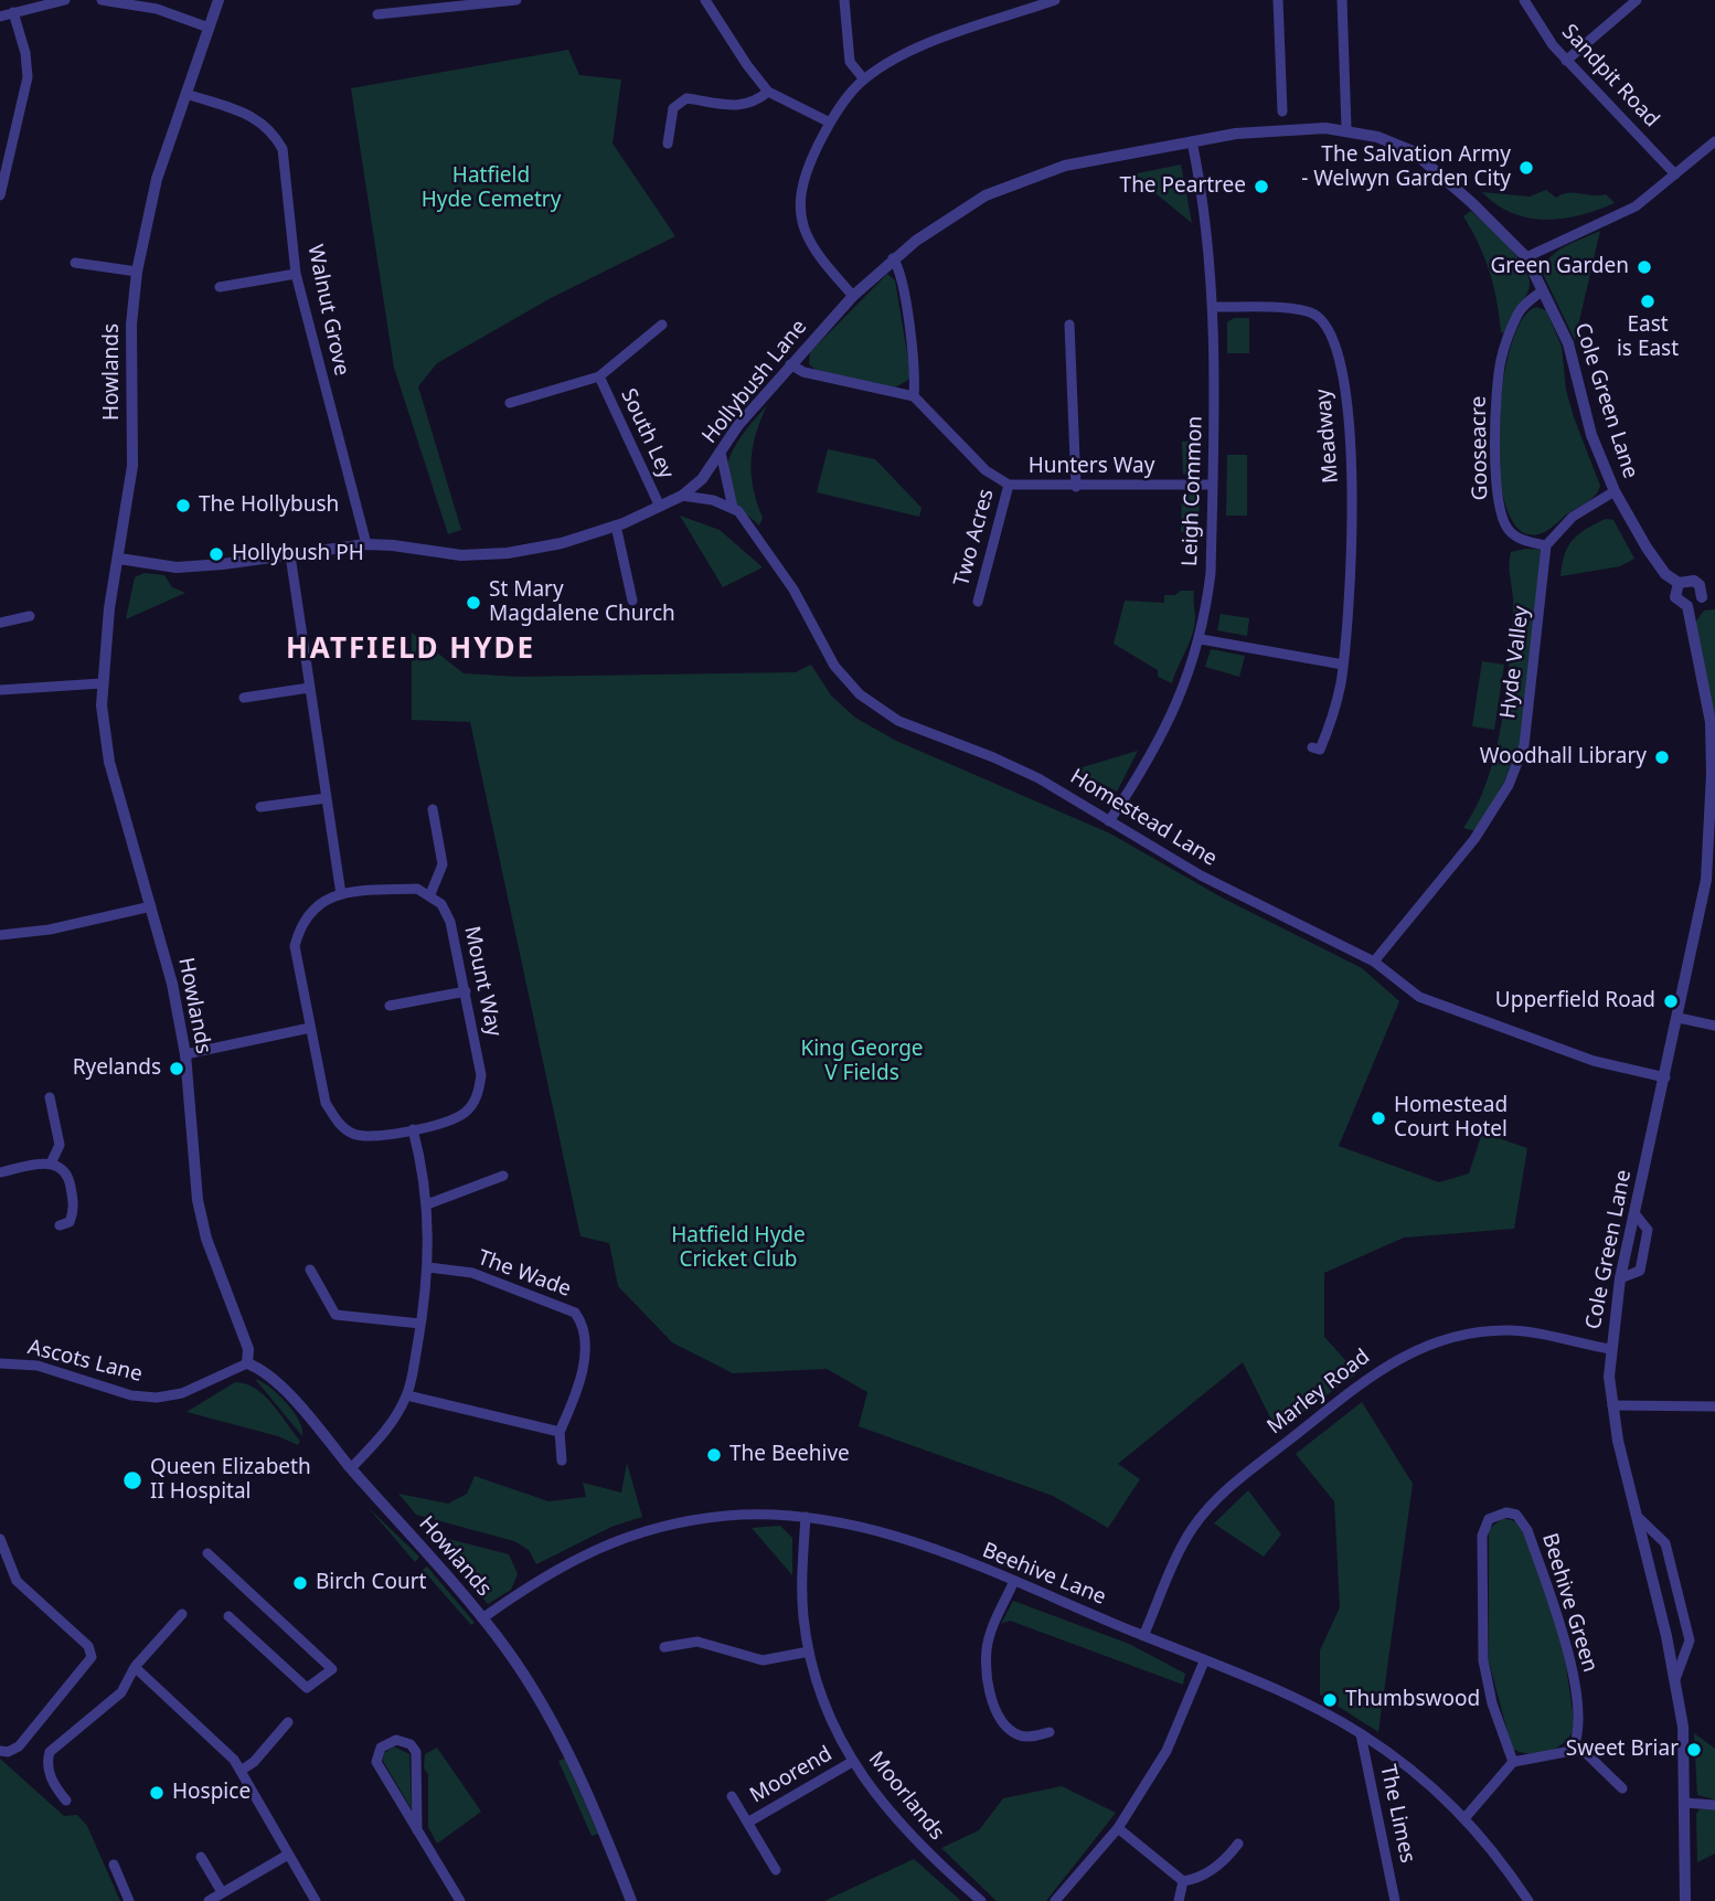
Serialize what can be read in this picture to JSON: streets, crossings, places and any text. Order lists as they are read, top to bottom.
{
  "streets": {
    "street": [
      "Sandpit Road",
      "Walnut Grove",
      "Howlands",
      "Hollybush Lane",
      "Cole Green Lane",
      "South Ley",
      "Meadway",
      "Gooseacre",
      "Hunters Way",
      "Leigh Common",
      "Two Acres",
      "Hyde Valley",
      "Homestead Lane",
      "Mount Way",
      "The Wade",
      "Ascots Lane",
      "Marley Road",
      "Beehive Lane",
      "Beehive Green",
      "Moorend",
      "Moorlands",
      "The Limes"
    ]
  },
  "crossings": [
    ["Walnut Grove", "Howlands"],
    ["Walnut Grove", "Hollybush Lane"],
    ["Howlands", "Hollybush Lane"],
    ["Howlands", "Ascots Lane"],
    ["Howlands", "Beehive Lane"],
    ["Hollybush Lane", "Cole Green Lane"],
    ["Hollybush Lane", "South Ley"],
    ["Hollybush Lane", "Leigh Common"],
    ["Cole Green Lane", "Gooseacre"],
    ["Cole Green Lane", "Homestead Lane"],
    ["Cole Green Lane", "Marley Road"],
    ["Meadway", "Leigh Common"],
    ["Gooseacre", "Hyde Valley"],
    ["Hunters Way", "Leigh Common"],
    ["Hunters Way", "Two Acres"],
    ["Leigh Common", "Homestead Lane"],
    ["Hyde Valley", "Homestead Lane"],
    ["Marley Road", "Beehive Lane"],
    ["Beehive Lane", "Moorlands"],
    ["Beehive Lane", "The Limes"],
    ["Moorend", "Moorlands"]
  ],
  "districts": ["HATFIELD HYDE"],
  "parks": ["Hatfield Hyde Cemetry", "King George V Fields", "Hatfield Hyde Cricket Club"],
  "places": [
    "The Salvation Army - Welwyn Garden City",
    "The Peartree",
    "Green Garden",
    "East is East",
    "The Hollybush",
    "Hollybush PH",
    "St Mary Magdalene Church",
    "Woodhall Library",
    "Upperfield Road",
    "Ryelands",
    "Homestead Court Hotel",
    "The Beehive",
    "Queen Elizabeth II Hospital",
    "Birch Court",
    "Thumbswood",
    "Sweet Briar",
    "Hospice"
  ]
}
